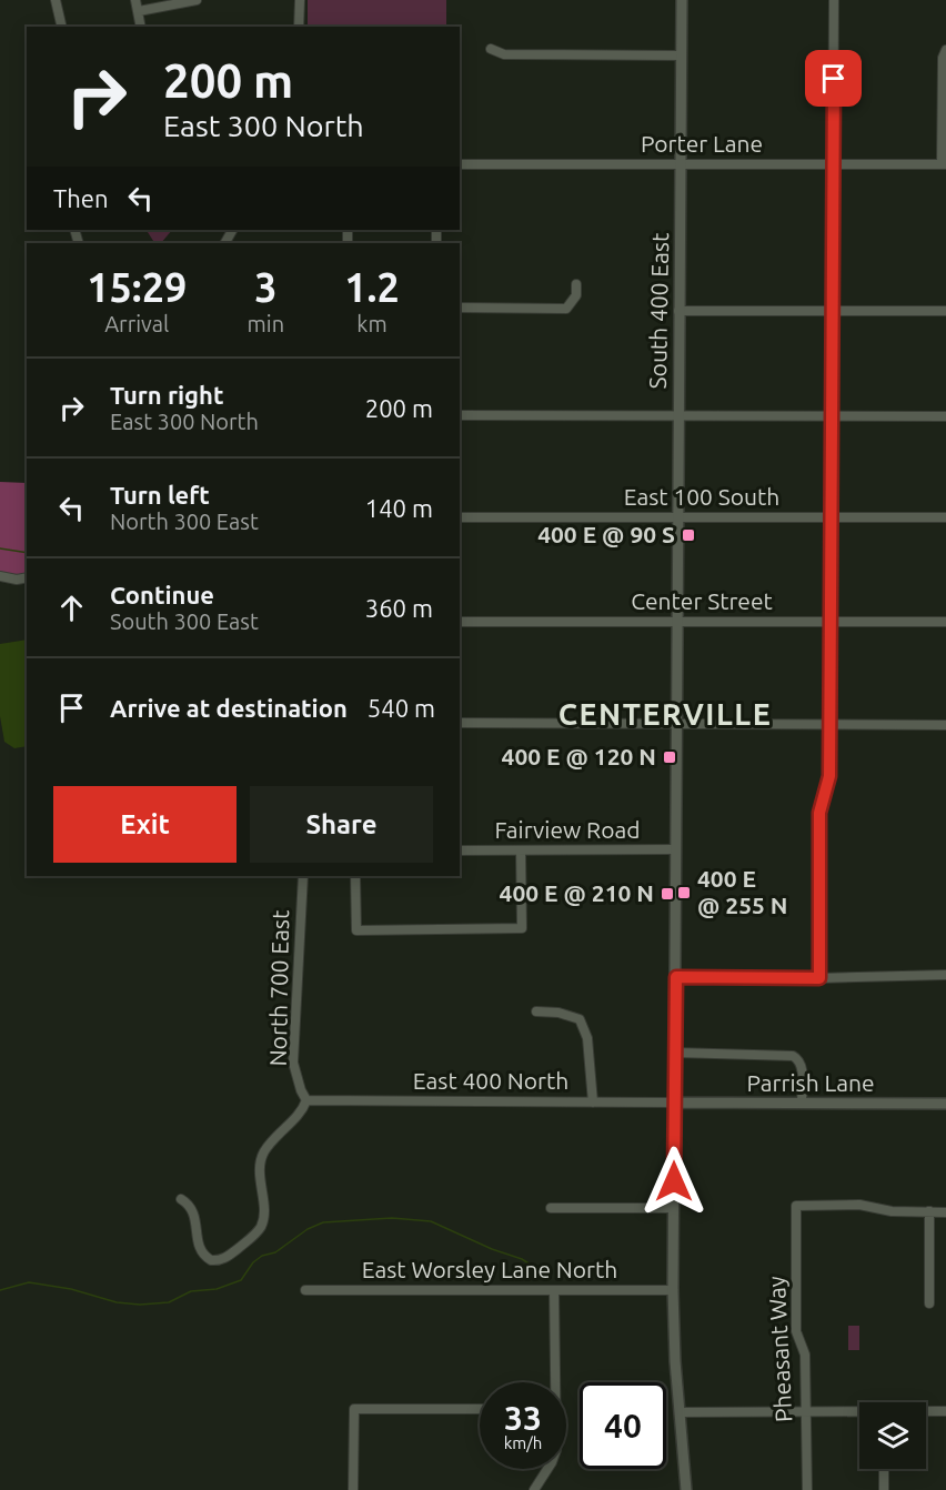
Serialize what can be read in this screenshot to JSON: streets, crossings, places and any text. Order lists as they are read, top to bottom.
{
  "streets": {
    "street": [
      "Porter Lane",
      "South 400 East",
      "East 100 South",
      "Center Street",
      "Fairview Road",
      "North 700 East",
      "East 400 North",
      "Parrish Lane",
      "East Worsley Lane North",
      "Pheasant Way"
    ]
  },
  "crossings": [
    ["Porter Lane", "South 400 East"],
    ["South 400 East", "East 100 South"],
    ["South 400 East", "Center Street"],
    ["South 400 East", "Fairview Road"],
    ["South 400 East", "East 400 North"],
    ["South 400 East", "Parrish Lane"],
    ["South 400 East", "East Worsley Lane North"],
    ["North 700 East", "East 400 North"],
    ["East 400 North", "Parrish Lane"]
  ],
  "districts": ["CENTERVILLE"],
  "places": {
    "transit": [
      "400 E @ 90 S",
      "400 E @ 120 N",
      "400 E @ 255 N",
      "400 E @ 210 N"
    ]
  },
  "page": {
    "turn": ["200 m", "East 300 North"],
    "then": "Then",
    "eta": [
      "15:29",
      "Arrival",
      "3",
      "min",
      "1.2",
      "km"
    ],
    "list": [
      {
        "name": "Turn right",
        "note": "East 300 North",
        "value": "200 m"
      },
      {
        "name": "Turn left",
        "note": "North 300 East",
        "value": "140 m"
      },
      {
        "name": "Continue",
        "note": "South 300 East",
        "value": "360 m"
      },
      {
        "name": "Arrive at destination",
        "value": "540 m"
      }
    ],
    "buttons": ["Exit", "Share"],
    "speed": "33 km/h",
    "limit": "40"
  }
}
